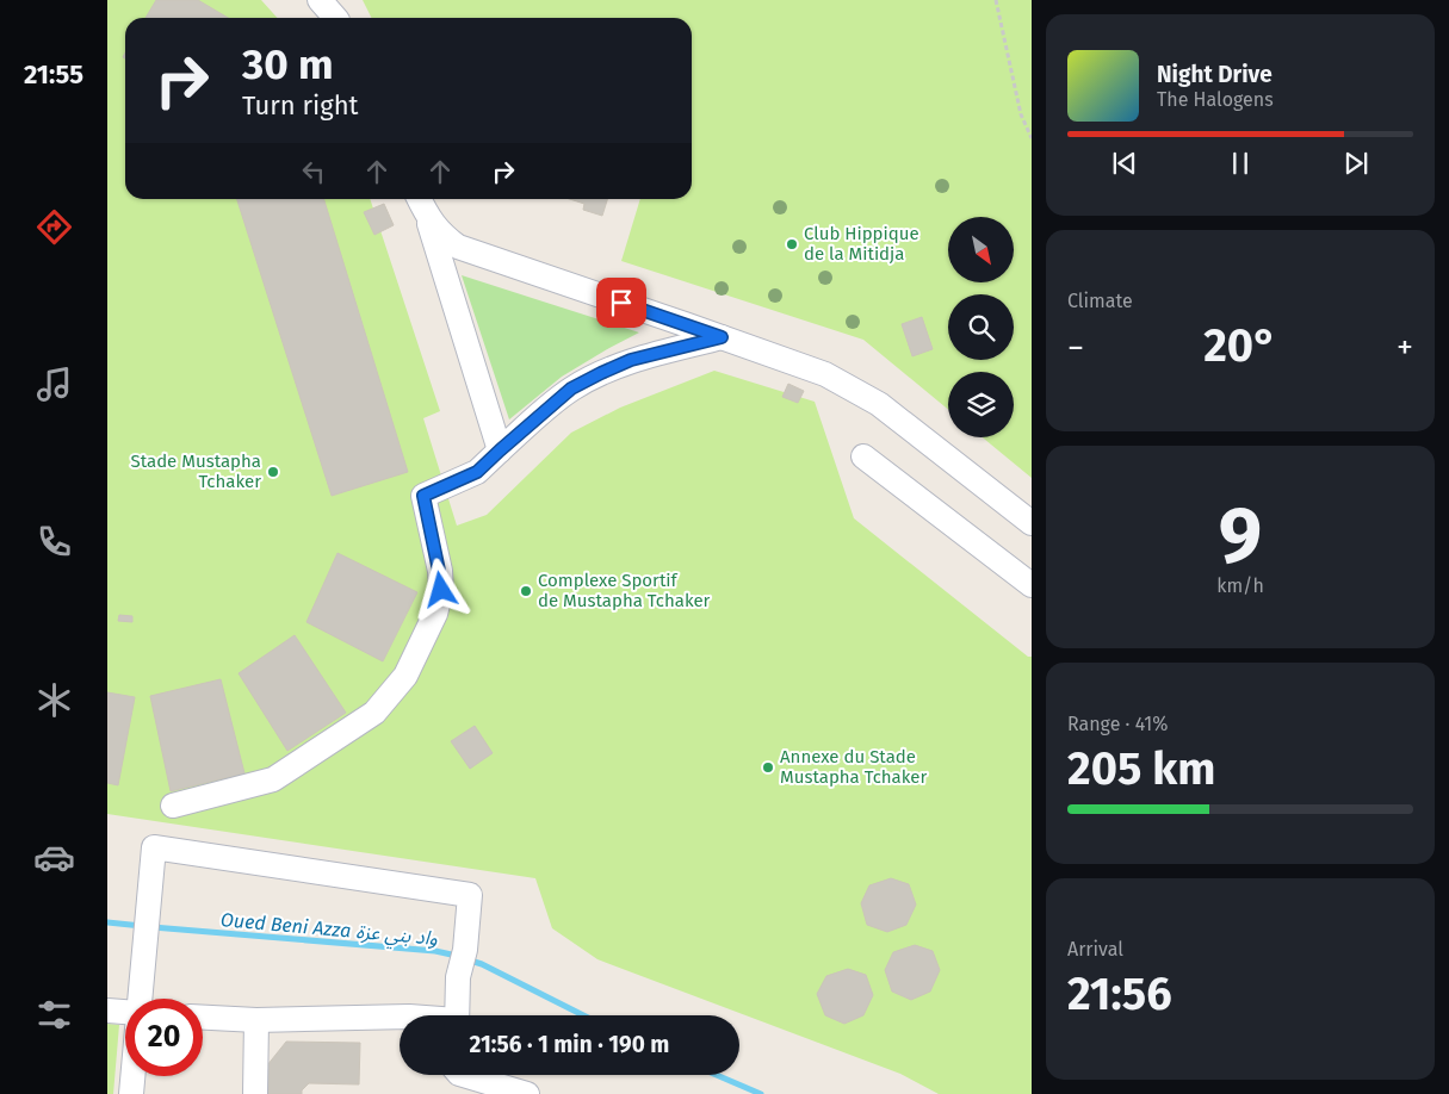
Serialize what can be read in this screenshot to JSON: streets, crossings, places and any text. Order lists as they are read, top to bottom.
{
  "water": ["Oued Beni Azza واد بني عزة"],
  "places": [
    "Club Hippique de la Mitidja",
    "Stade Mustapha Tchaker",
    "Complexe Sportif de Mustapha Tchaker",
    "Annexe du Stade Mustapha Tchaker"
  ],
  "north": "bottom right",
  "page": {
    "tabs": "21:55",
    "turn": ["30 m", "Turn right"],
    "song": ["Night Drive", "The Halogens"],
    "tile": [
      "Climate",
      ["9", "km/h"],
      ["Range · 41%", "205 km"],
      ["Arrival", "21:56"]
    ],
    "heat": ["−", "20°", "+"],
    "limit": "20",
    "trip": "21:56 · 1 min · 190 m"
  }
}
